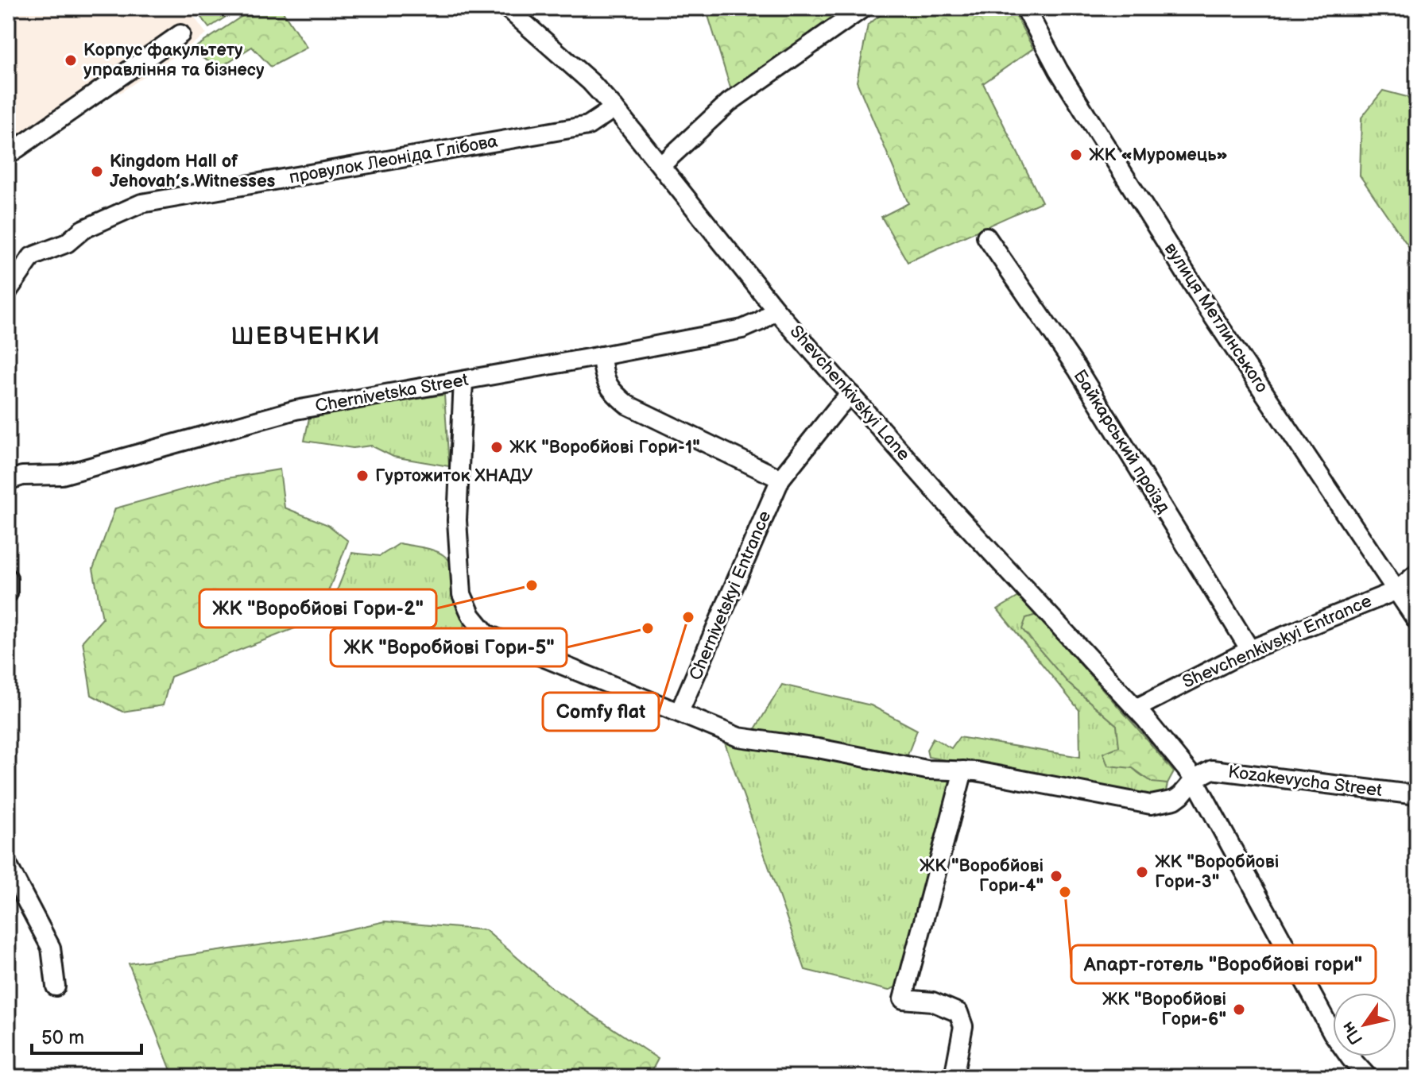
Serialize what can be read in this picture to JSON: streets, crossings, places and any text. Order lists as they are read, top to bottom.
{
  "streets": {
    "street": [
      "провулок Леоніда Глібова",
      "вулиця Метлинського",
      "Chernivetska Street",
      "Shevchenkivskyi Lane",
      "Байкарський проїзд",
      "Chernivetskyi Entrance",
      "Shevchenkivskyi Entrance",
      "Kozakevycha Street"
    ]
  },
  "crossings": [
    ["провулок Леоніда Глібова", "Shevchenkivskyi Lane"],
    ["вулиця Метлинського", "Shevchenkivskyi Entrance"],
    ["Chernivetska Street", "Shevchenkivskyi Lane"],
    ["Shevchenkivskyi Lane", "Chernivetskyi Entrance"],
    ["Shevchenkivskyi Lane", "Shevchenkivskyi Entrance"],
    ["Shevchenkivskyi Lane", "Kozakevycha Street"],
    ["Байкарський проїзд", "Shevchenkivskyi Entrance"]
  ],
  "districts": ["ШЕВЧЕНКИ"],
  "places": [
    "Корпус факультету управління та бізнесу",
    "ЖК «Муромець»",
    "Kingdom Hall of Jehovah’s Witnesses",
    "ЖК \"Воробйові Гори-1\"",
    "Гуртожиток ХНАДУ",
    "ЖК \"Воробйові Гори-2\"",
    "Comfy flat",
    "ЖК \"Воробйові Гори-5\"",
    "ЖК \"Воробйові Гори-3\"",
    "ЖК \"Воробйові Гори-4\"",
    "Апарт-готель \"Воробйові гори\"",
    "ЖК \"Воробйові Гори-6\""
  ],
  "scale_bar": "50 m",
  "north": "bottom left"
}
